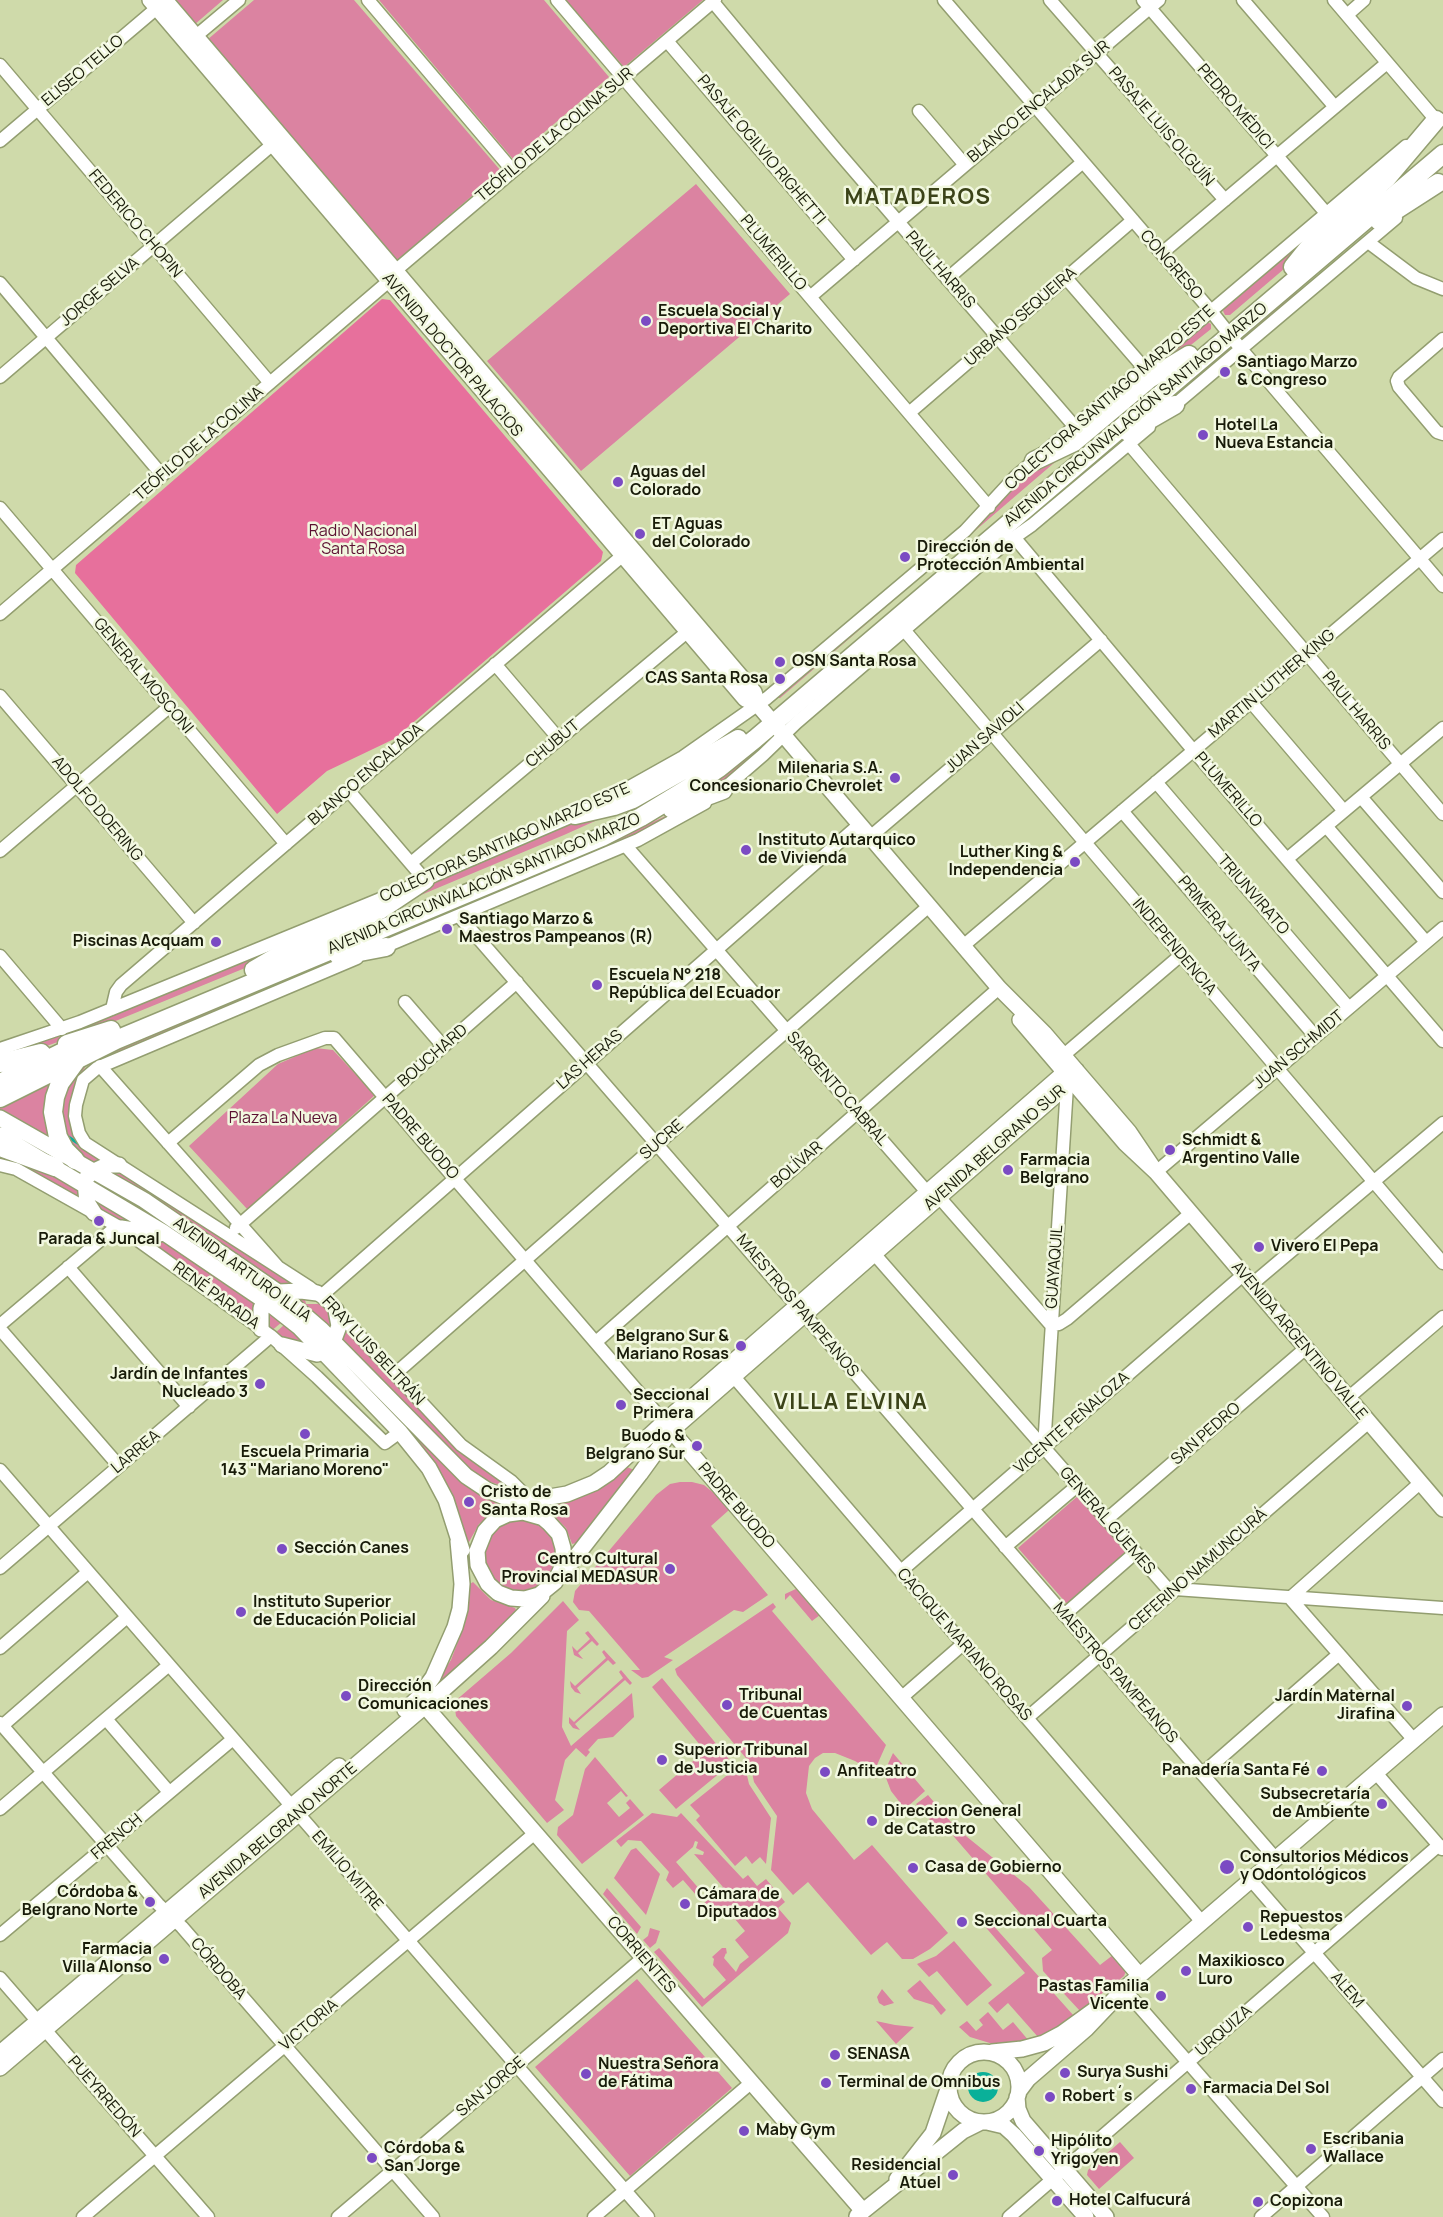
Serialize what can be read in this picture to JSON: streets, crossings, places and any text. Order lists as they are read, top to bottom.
{
  "streets": {
    "highway": ["AVENIDA CIRCUNVALACIÓN SANTIAGO MARZO"],
    "main road": [
      "AVENIDA DOCTOR PALACIOS",
      "PADRE BUODO",
      "AVENIDA BELGRANO SUR",
      "AVENIDA ARTURO ILLIA",
      "AVENIDA ARGENTINO VALLE",
      "AVENIDA BELGRANO NORTE",
      "CORRIENTES"
    ],
    "street": [
      "ELISEO TELLO",
      "BLANCO ENCALADA SUR",
      "PEDRO MÉDICI",
      "PASAJE LUIS OLGUÍN",
      "TEÓFILO DE LA COLINA SUR",
      "PASAJE OGILVIO RIGHETTI",
      "FEDERICO CHOPIN",
      "PLUMERILLO",
      "CONGRESO",
      "PAUL HARRIS",
      "JORGE SELVA",
      "URBANO SEQUEIRA",
      "COLECTORA SANTIAGO MARZO ESTE",
      "TEÓFILO DE LA COLINA",
      "GENERAL MOSCONI",
      "MARTIN LUTHER KING",
      "JUAN SAVIOLI",
      "CHUBUT",
      "BLANCO ENCALADA",
      "ADOLFO DOERING",
      "TRIUNVIRATO",
      "PRIMERA JUNTA",
      "INDEPENDENCIA",
      "JUAN SCHMIDT",
      "BOUCHARD",
      "LAS HERAS",
      "SARGENTO CABRAL",
      "SUCRE",
      "BOLÍVAR",
      "GUAYAQUIL",
      "RENÉ PARADA",
      "MAESTROS PAMPEANOS",
      "FRAY LUIS BELTRÁN",
      "VICENTE PEÑALOZA",
      "SAN PEDRO",
      "LARREA",
      "GENERAL GÜEMES",
      "CEFERINO NAMUNCURÁ",
      "CACIQUE MARIANO ROSAS",
      "FRENCH",
      "EMILIO MITRE",
      "CÓRDOBA",
      "ALEM",
      "VICTORIA",
      "URQUIZA",
      "SAN JORGE",
      "PUEYRREDÓN"
    ]
  },
  "crossings": [
    ["ELISEO TELLO", "FEDERICO CHOPIN"],
    ["ELISEO TELLO", "AVENIDA DOCTOR PALACIOS"],
    ["BLANCO ENCALADA SUR", "PEDRO MÉDICI"],
    ["BLANCO ENCALADA SUR", "PASAJE LUIS OLGUÍN"],
    ["BLANCO ENCALADA SUR", "PASAJE OGILVIO RIGHETTI"],
    ["BLANCO ENCALADA SUR", "PLUMERILLO"],
    ["BLANCO ENCALADA SUR", "CONGRESO"],
    ["BLANCO ENCALADA SUR", "PAUL HARRIS"],
    ["PEDRO MÉDICI", "COLECTORA SANTIAGO MARZO ESTE"],
    ["TEÓFILO DE LA COLINA SUR", "PASAJE OGILVIO RIGHETTI"],
    ["TEÓFILO DE LA COLINA SUR", "PLUMERILLO"],
    ["TEÓFILO DE LA COLINA SUR", "PAUL HARRIS"],
    ["TEÓFILO DE LA COLINA SUR", "AVENIDA DOCTOR PALACIOS"],
    ["TEÓFILO DE LA COLINA SUR", "TEÓFILO DE LA COLINA"],
    ["FEDERICO CHOPIN", "JORGE SELVA"],
    ["FEDERICO CHOPIN", "TEÓFILO DE LA COLINA"],
    ["PLUMERILLO", "URBANO SEQUEIRA"],
    ["PLUMERILLO", "COLECTORA SANTIAGO MARZO ESTE"],
    ["PLUMERILLO", "AVENIDA CIRCUNVALACIÓN SANTIAGO MARZO"],
    ["PLUMERILLO", "MARTIN LUTHER KING"],
    ["PLUMERILLO", "JUAN SAVIOLI"],
    ["PLUMERILLO", "JUAN SCHMIDT"],
    ["CONGRESO", "URBANO SEQUEIRA"],
    ["CONGRESO", "COLECTORA SANTIAGO MARZO ESTE"],
    ["CONGRESO", "AVENIDA CIRCUNVALACIÓN SANTIAGO MARZO"],
    ["CONGRESO", "MARTIN LUTHER KING"],
    ["PAUL HARRIS", "URBANO SEQUEIRA"],
    ["PAUL HARRIS", "COLECTORA SANTIAGO MARZO ESTE"],
    ["PAUL HARRIS", "MARTIN LUTHER KING"],
    ["JORGE SELVA", "AVENIDA DOCTOR PALACIOS"],
    ["AVENIDA DOCTOR PALACIOS", "COLECTORA SANTIAGO MARZO ESTE"],
    ["AVENIDA DOCTOR PALACIOS", "AVENIDA CIRCUNVALACIÓN SANTIAGO MARZO"],
    ["AVENIDA DOCTOR PALACIOS", "TEÓFILO DE LA COLINA"],
    ["AVENIDA DOCTOR PALACIOS", "CHUBUT"],
    ["AVENIDA DOCTOR PALACIOS", "BLANCO ENCALADA"],
    ["AVENIDA DOCTOR PALACIOS", "AVENIDA ARGENTINO VALLE"],
    ["COLECTORA SANTIAGO MARZO ESTE", "AVENIDA CIRCUNVALACIÓN SANTIAGO MARZO"],
    ["COLECTORA SANTIAGO MARZO ESTE", "BLANCO ENCALADA"],
    ["COLECTORA SANTIAGO MARZO ESTE", "INDEPENDENCIA"],
    ["COLECTORA SANTIAGO MARZO ESTE", "SARGENTO CABRAL"],
    ["COLECTORA SANTIAGO MARZO ESTE", "MAESTROS PAMPEANOS"],
    ["COLECTORA SANTIAGO MARZO ESTE", "AVENIDA ARGENTINO VALLE"],
    ["COLECTORA SANTIAGO MARZO ESTE", "FRAY LUIS BELTRÁN"],
    ["AVENIDA CIRCUNVALACIÓN SANTIAGO MARZO", "AVENIDA ARGENTINO VALLE"],
    ["TEÓFILO DE LA COLINA", "GENERAL MOSCONI"],
    ["GENERAL MOSCONI", "BLANCO ENCALADA"],
    ["MARTIN LUTHER KING", "TRIUNVIRATO"],
    ["MARTIN LUTHER KING", "PRIMERA JUNTA"],
    ["MARTIN LUTHER KING", "INDEPENDENCIA"],
    ["MARTIN LUTHER KING", "AVENIDA ARGENTINO VALLE"],
    ["JUAN SAVIOLI", "INDEPENDENCIA"],
    ["JUAN SAVIOLI", "AVENIDA ARGENTINO VALLE"],
    ["BLANCO ENCALADA", "ADOLFO DOERING"],
    ["TRIUNVIRATO", "JUAN SCHMIDT"],
    ["PRIMERA JUNTA", "JUAN SCHMIDT"],
    ["INDEPENDENCIA", "JUAN SCHMIDT"],
    ["INDEPENDENCIA", "VICENTE PEÑALOZA"],
    ["JUAN SCHMIDT", "AVENIDA ARGENTINO VALLE"],
    ["BOUCHARD", "PADRE BUODO"],
    ["BOUCHARD", "MAESTROS PAMPEANOS"],
    ["BOUCHARD", "FRAY LUIS BELTRÁN"],
    ["LAS HERAS", "SARGENTO CABRAL"],
    ["LAS HERAS", "PADRE BUODO"],
    ["LAS HERAS", "MAESTROS PAMPEANOS"],
    ["LAS HERAS", "AVENIDA ARGENTINO VALLE"],
    ["LAS HERAS", "FRAY LUIS BELTRÁN"],
    ["SARGENTO CABRAL", "SUCRE"],
    ["SARGENTO CABRAL", "AVENIDA BELGRANO SUR"],
    ["SARGENTO CABRAL", "BOLÍVAR"],
    ["SARGENTO CABRAL", "GUAYAQUIL"],
    ["PADRE BUODO", "SUCRE"],
    ["PADRE BUODO", "AVENIDA BELGRANO SUR"],
    ["PADRE BUODO", "BOLÍVAR"],
    ["PADRE BUODO", "FRAY LUIS BELTRÁN"],
    ["SUCRE", "MAESTROS PAMPEANOS"],
    ["SUCRE", "AVENIDA ARGENTINO VALLE"],
    ["SUCRE", "FRAY LUIS BELTRÁN"],
    ["AVENIDA BELGRANO SUR", "GUAYAQUIL"],
    ["AVENIDA BELGRANO SUR", "AVENIDA ARTURO ILLIA"],
    ["AVENIDA BELGRANO SUR", "MAESTROS PAMPEANOS"],
    ["AVENIDA BELGRANO SUR", "AVENIDA ARGENTINO VALLE"],
    ["AVENIDA BELGRANO SUR", "FRAY LUIS BELTRÁN"],
    ["AVENIDA BELGRANO SUR", "GENERAL GÜEMES"],
    ["AVENIDA BELGRANO SUR", "CACIQUE MARIANO ROSAS"],
    ["AVENIDA BELGRANO SUR", "AVENIDA BELGRANO NORTE"],
    ["BOLÍVAR", "MAESTROS PAMPEANOS"],
    ["BOLÍVAR", "AVENIDA ARGENTINO VALLE"],
    ["GUAYAQUIL", "AVENIDA ARGENTINO VALLE"],
    ["GUAYAQUIL", "VICENTE PEÑALOZA"],
    ["GUAYAQUIL", "GENERAL GÜEMES"],
    ["AVENIDA ARTURO ILLIA", "RENÉ PARADA"],
    ["AVENIDA ARTURO ILLIA", "FRAY LUIS BELTRÁN"],
    ["AVENIDA ARTURO ILLIA", "AVENIDA BELGRANO NORTE"],
    ["RENÉ PARADA", "LARREA"],
    ["MAESTROS PAMPEANOS", "VICENTE PEÑALOZA"],
    ["MAESTROS PAMPEANOS", "CEFERINO NAMUNCURÁ"],
    ["AVENIDA ARGENTINO VALLE", "VICENTE PEÑALOZA"],
    ["AVENIDA ARGENTINO VALLE", "SAN PEDRO"],
    ["AVENIDA ARGENTINO VALLE", "CEFERINO NAMUNCURÁ"],
    ["VICENTE PEÑALOZA", "GENERAL GÜEMES"],
    ["VICENTE PEÑALOZA", "CACIQUE MARIANO ROSAS"],
    ["SAN PEDRO", "GENERAL GÜEMES"],
    ["LARREA", "EMILIO MITRE"],
    ["GENERAL GÜEMES", "CEFERINO NAMUNCURÁ"],
    ["CEFERINO NAMUNCURÁ", "CACIQUE MARIANO ROSAS"],
    ["AVENIDA BELGRANO NORTE", "EMILIO MITRE"],
    ["AVENIDA BELGRANO NORTE", "CORRIENTES"],
    ["AVENIDA BELGRANO NORTE", "CÓRDOBA"],
    ["AVENIDA BELGRANO NORTE", "PUEYRREDÓN"],
    ["FRENCH", "EMILIO MITRE"],
    ["FRENCH", "CÓRDOBA"],
    ["EMILIO MITRE", "VICTORIA"],
    ["EMILIO MITRE", "SAN JORGE"],
    ["CORRIENTES", "VICTORIA"],
    ["CORRIENTES", "SAN JORGE"],
    ["CÓRDOBA", "VICTORIA"],
    ["CÓRDOBA", "SAN JORGE"],
    ["ALEM", "URQUIZA"],
    ["VICTORIA", "PUEYRREDÓN"]
  ],
  "districts": ["MATADEROS", "VILLA ELVINA"],
  "parks": ["Radio Nacional Santa Rosa", "Plaza La Nueva"],
  "places": [
    "Escuela Social y Deportiva El Charito",
    "Santiago Marzo & Congreso",
    "Hotel La Nueva Estancia",
    "Aguas del Colorado",
    "ET Aguas del Colorado",
    "Dirección de Protección Ambiental",
    "OSN Santa Rosa",
    "CAS Santa Rosa",
    "Milenaria S.A. Concesionario Chevrolet",
    "Instituto Autarquico de Vivienda",
    "Luther King & Independencia",
    "Santiago Marzo & Maestros Pampeanos (R)",
    "Piscinas Acquam",
    "Escuela N° 218 República del Ecuador",
    "Schmidt & Argentino Valle",
    "Farmacia Belgrano",
    "Parada & Juncal",
    "Vivero El Pepa",
    "Belgrano Sur & Mariano Rosas",
    "Jardín de Infantes Nucleado 3",
    "Seccional Primera",
    "Escuela Primaria 143 \"Mariano Moreno\"",
    "Buodo & Belgrano Sur",
    "Cristo de Santa Rosa",
    "Sección Canes",
    "Centro Cultural Provincial MEDASUR",
    "Instituto Superior de Educación Policial",
    "Dirección Comunicaciones",
    "Tribunal de Cuentas",
    "Jardín Maternal Jirafina",
    "Superior Tribunal de Justicia",
    "Panadería Santa Fé",
    "Anfiteatro",
    "Subsecretaría de Ambiente",
    "Direccion General de Catastro",
    "Consultorios Médicos y Odontológicos",
    "Casa de Gobierno",
    "Córdoba & Belgrano Norte",
    "Cámara de Diputados",
    "Seccional Cuarta",
    "Repuestos Ledesma",
    "Farmacia Villa Alonso",
    "Maxikiosco Luro",
    "Pastas Familia Vicente",
    "SENASA",
    "Surya Sushi",
    "Nuestra Señora de Fátima",
    "Terminal de Omnibus",
    "Farmacia Del Sol",
    "Robert´s",
    "Maby Gym",
    "Escribania Wallace",
    "Hipólito Yrigoyen",
    "Córdoba & San Jorge",
    "Residencial Atuel",
    "Hotel Calfucurá",
    "Copizona"
  ]
}
